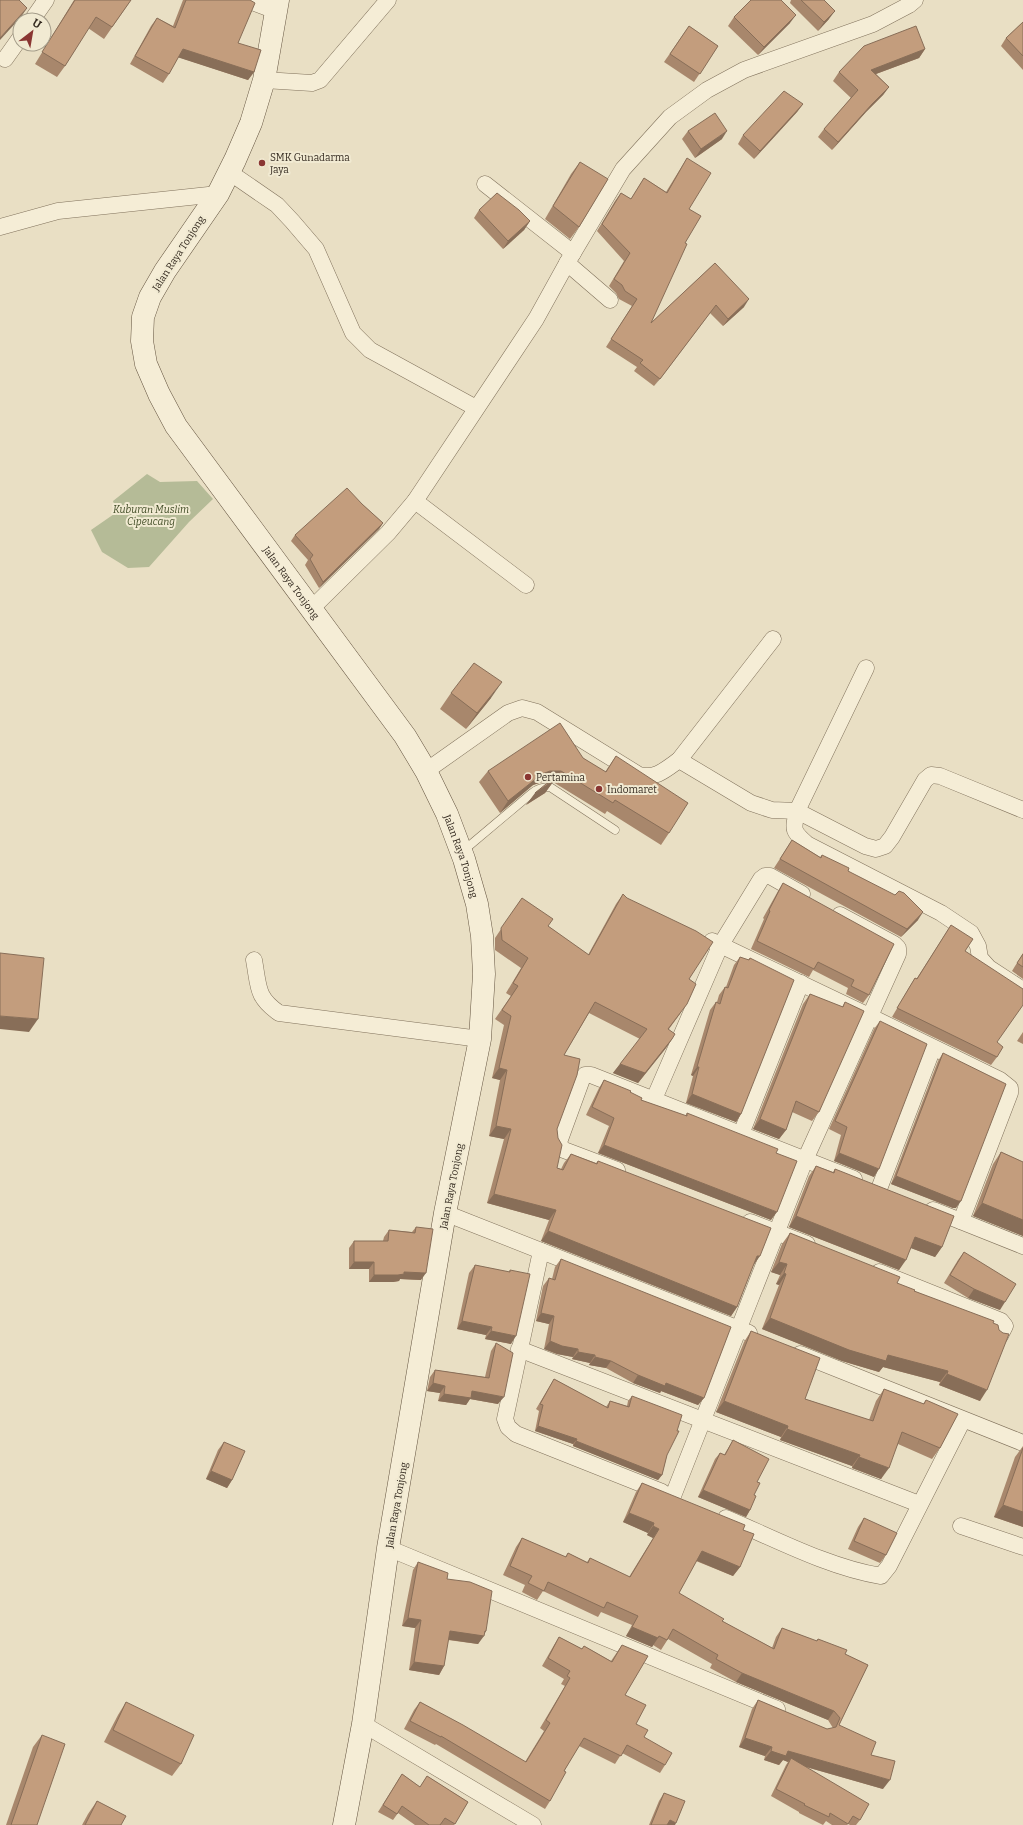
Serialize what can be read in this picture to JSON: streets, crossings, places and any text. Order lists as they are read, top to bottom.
{
  "streets": {
    "main road": ["Jalan Raya Tonjong"]
  },
  "parks": ["Kuburan Muslim Cipeucang"],
  "places": ["SMK Gunadarma Jaya", "Pertamina", "Indomaret"],
  "north": "top right"
}
